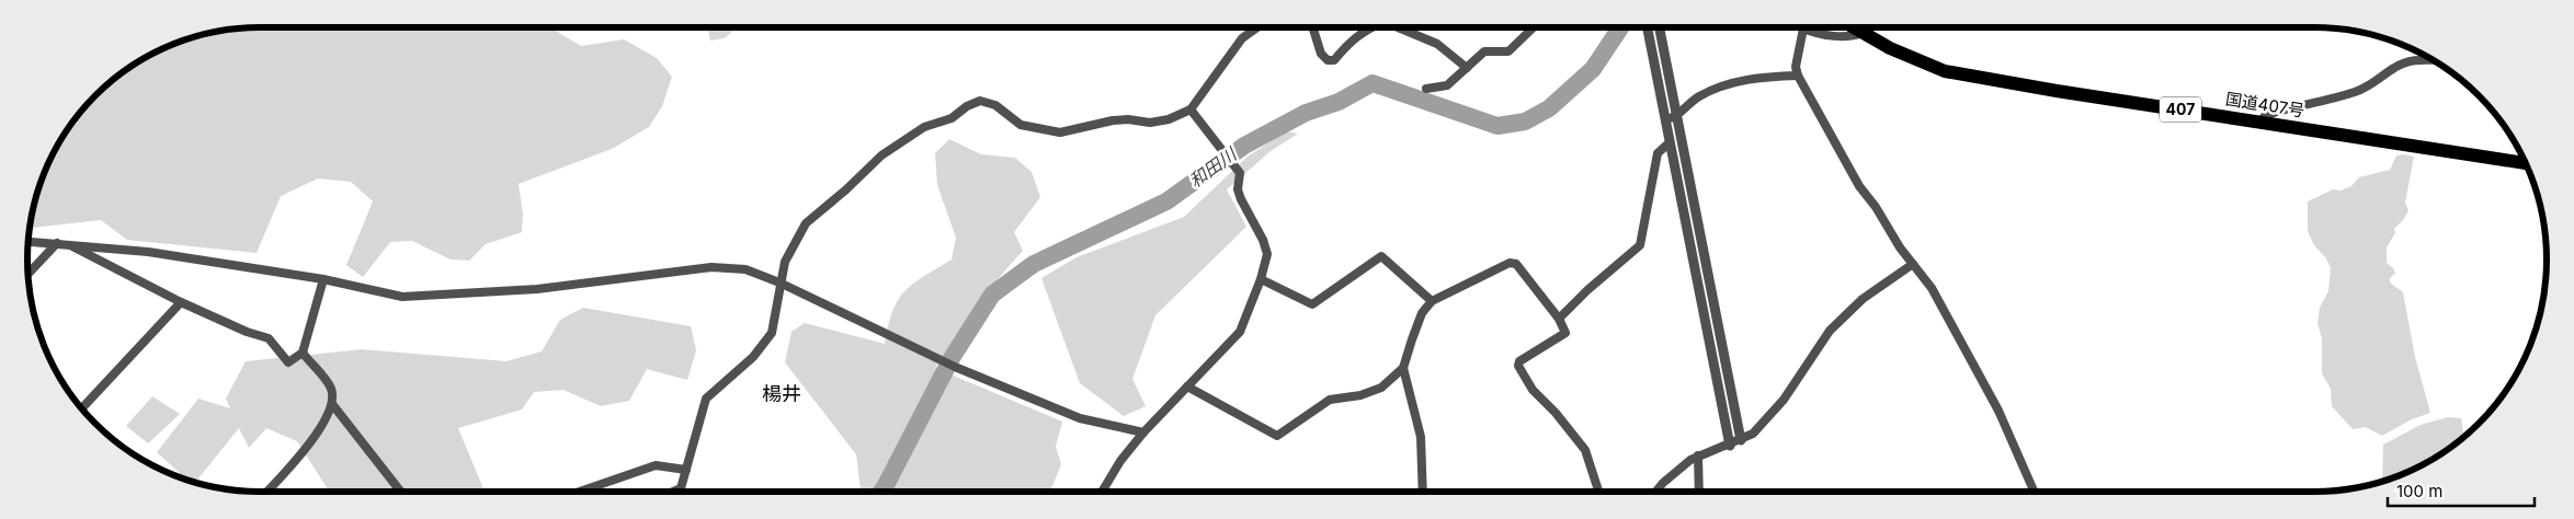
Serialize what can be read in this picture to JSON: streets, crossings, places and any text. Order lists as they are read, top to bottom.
{
  "streets": {
    "highway": ["国道407号", "407"]
  },
  "districts": ["楊井"],
  "water": ["和田川"],
  "scale_bar": "100 m"
}
